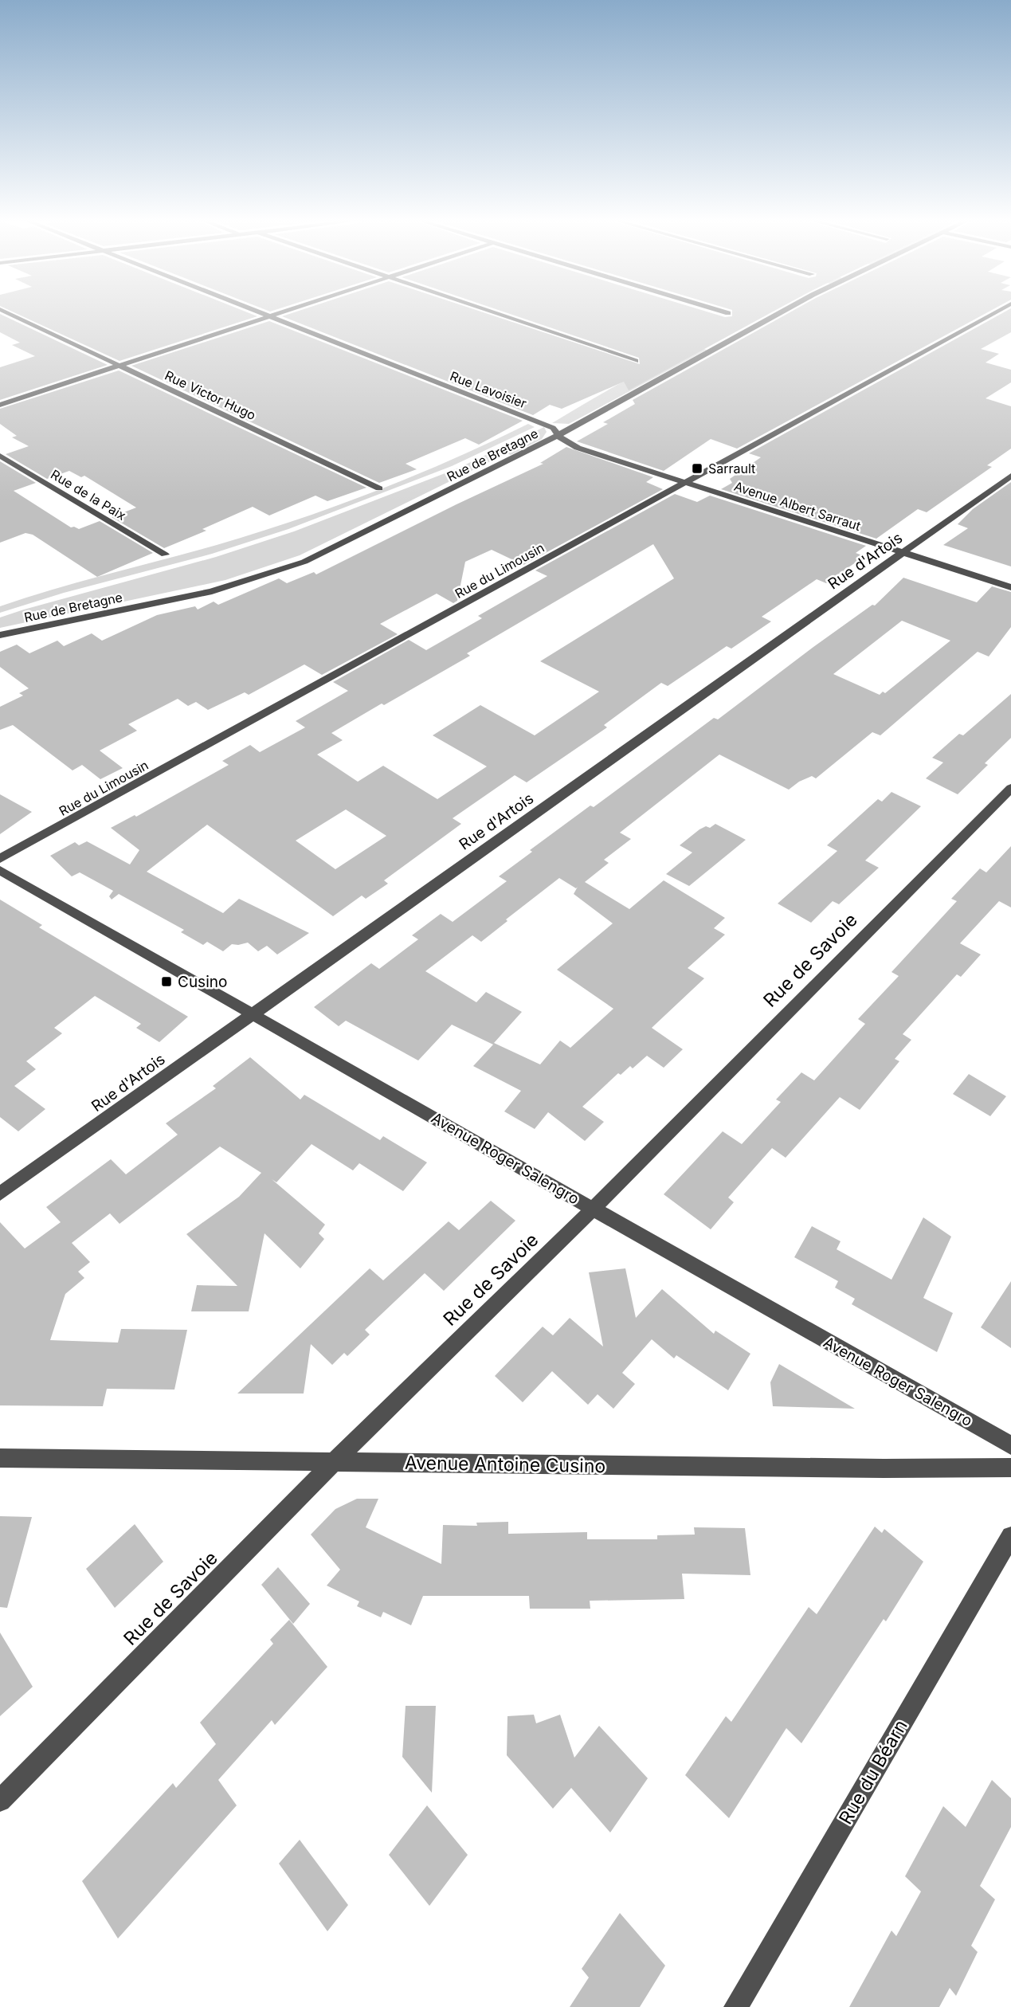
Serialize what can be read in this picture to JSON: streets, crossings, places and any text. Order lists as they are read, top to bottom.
{
  "streets": {
    "street": [
      "Rue Lavoisier",
      "Rue Victor Hugo",
      "Rue de Bretagne",
      "Rue de la Paix",
      "Avenue Albert Sarraut",
      "Rue d'Artois",
      "Rue du Limousin",
      "Rue de Savoie",
      "Avenue Roger Salengro",
      "Avenue Antoine Cusino",
      "Rue du Béarn"
    ]
  },
  "crossings": [
    ["Rue Lavoisier", "Rue de Bretagne"],
    ["Rue Lavoisier", "Avenue Albert Sarraut"],
    ["Avenue Albert Sarraut", "Rue d'Artois"],
    ["Avenue Albert Sarraut", "Rue du Limousin"],
    ["Rue d'Artois", "Avenue Roger Salengro"],
    ["Rue de Savoie", "Avenue Roger Salengro"],
    ["Rue de Savoie", "Avenue Antoine Cusino"]
  ],
  "places": {
    "transit": ["Sarrault", "Cusino"]
  }
}
